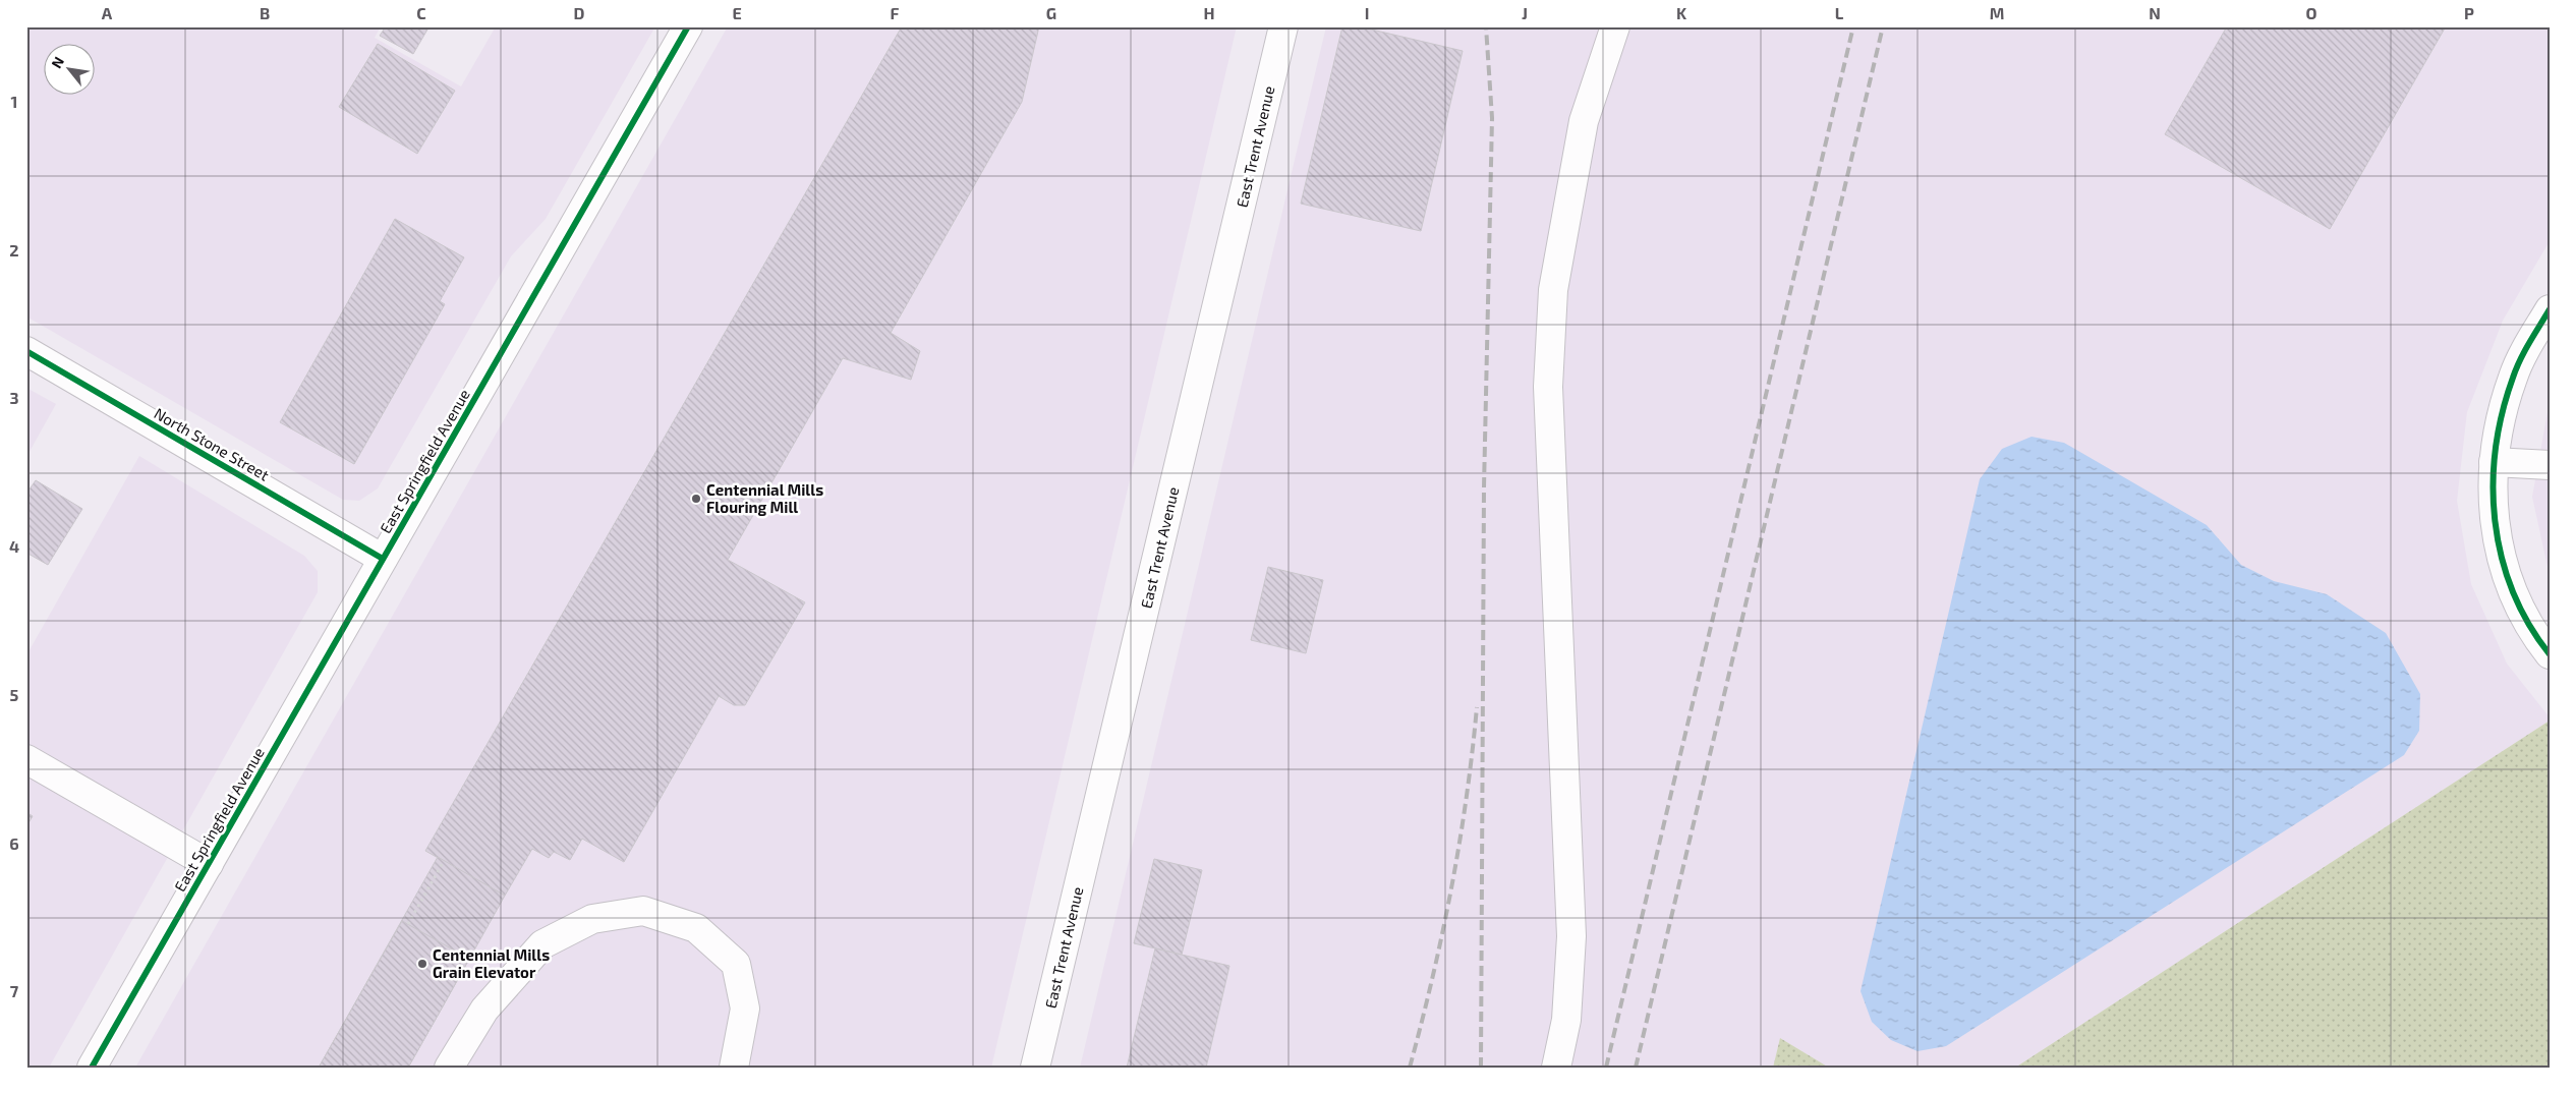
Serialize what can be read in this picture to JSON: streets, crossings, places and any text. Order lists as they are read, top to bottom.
{
  "streets": {
    "street": ["East Trent Avenue", "North Stone Street", "East Springfield Avenue"]
  },
  "crossings": [
    ["North Stone Street", "East Springfield Avenue"]
  ],
  "places": ["Centennial Mills Flouring Mill", "Centennial Mills Grain Elevator"],
  "north": "top left",
  "grid": {
    "columns": [
      "A",
      "B",
      "C",
      "D",
      "E",
      "F",
      "G",
      "H",
      "I",
      "J",
      "K",
      "L",
      "M",
      "N",
      "O",
      "P"
    ],
    "rows": [
      "1",
      "2",
      "3",
      "4",
      "5",
      "6",
      "7"
    ]
  }
}
